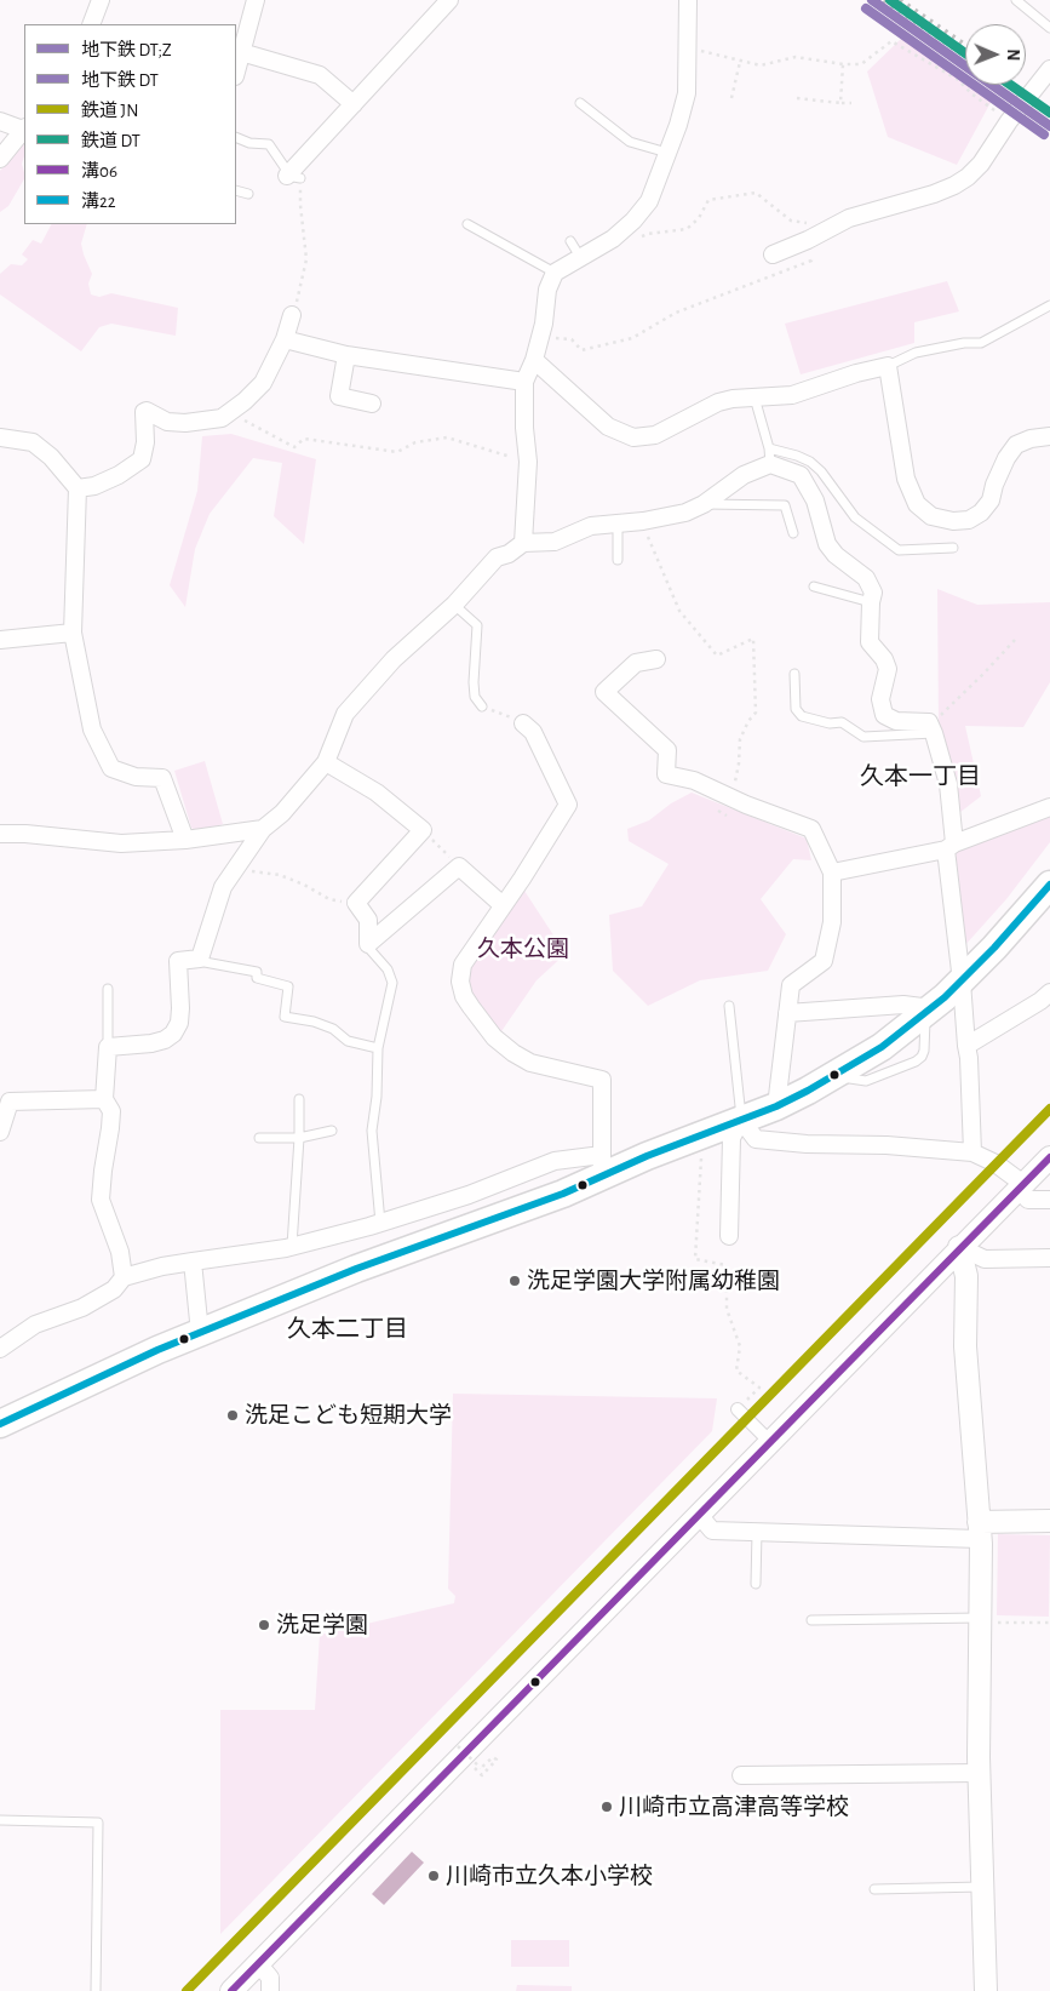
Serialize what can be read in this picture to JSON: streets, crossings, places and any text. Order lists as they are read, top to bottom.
{
  "districts": ["久本一丁目", "久本二丁目"],
  "parks": ["久本公園"],
  "places": [
    "洗足学園大学附属幼稚園",
    "洗足こども短期大学",
    "洗足学園",
    "川崎市立高津高等学校",
    "川崎市立久本小学校"
  ],
  "lines": [
    "metro line DT;Z",
    "rail line DT",
    "metro line DT",
    "transit line 溝22",
    "rail line JN",
    "transit line 溝06"
  ],
  "legend": [
    "地下鉄 DT;Z",
    "地下鉄 DT",
    "鉄道 JN",
    "鉄道 DT",
    "溝06",
    "溝22"
  ],
  "north": "right"
}
